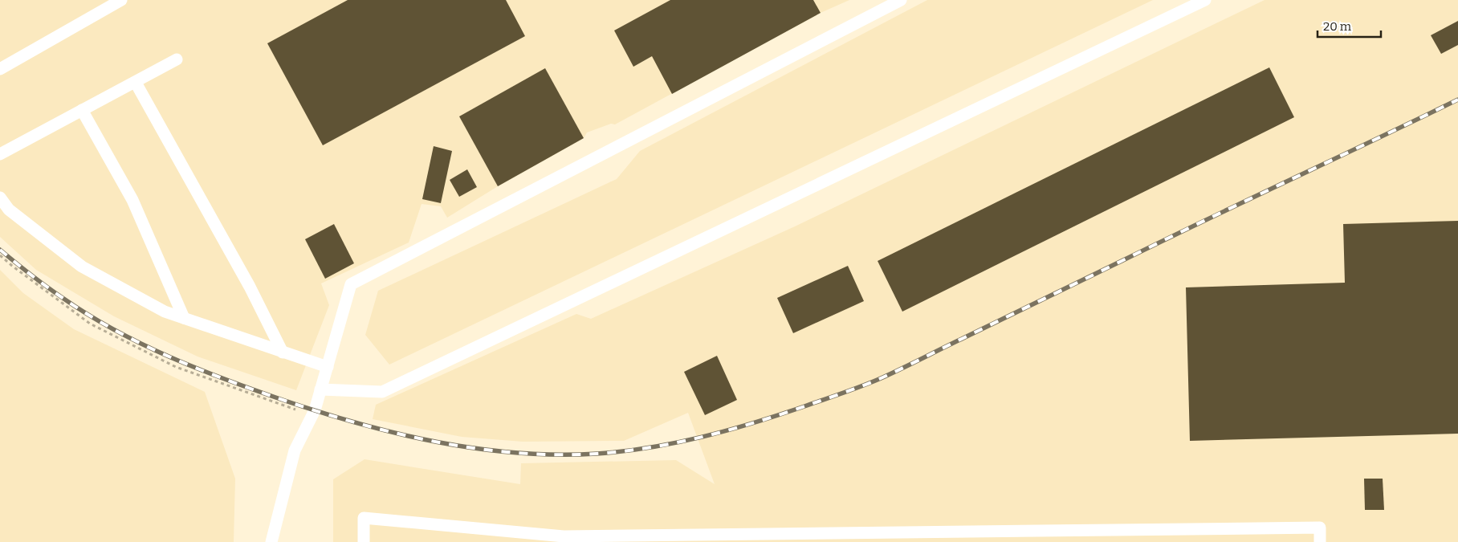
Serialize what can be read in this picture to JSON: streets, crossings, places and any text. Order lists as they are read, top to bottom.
{
  "scale_bar": "20 m"
}
